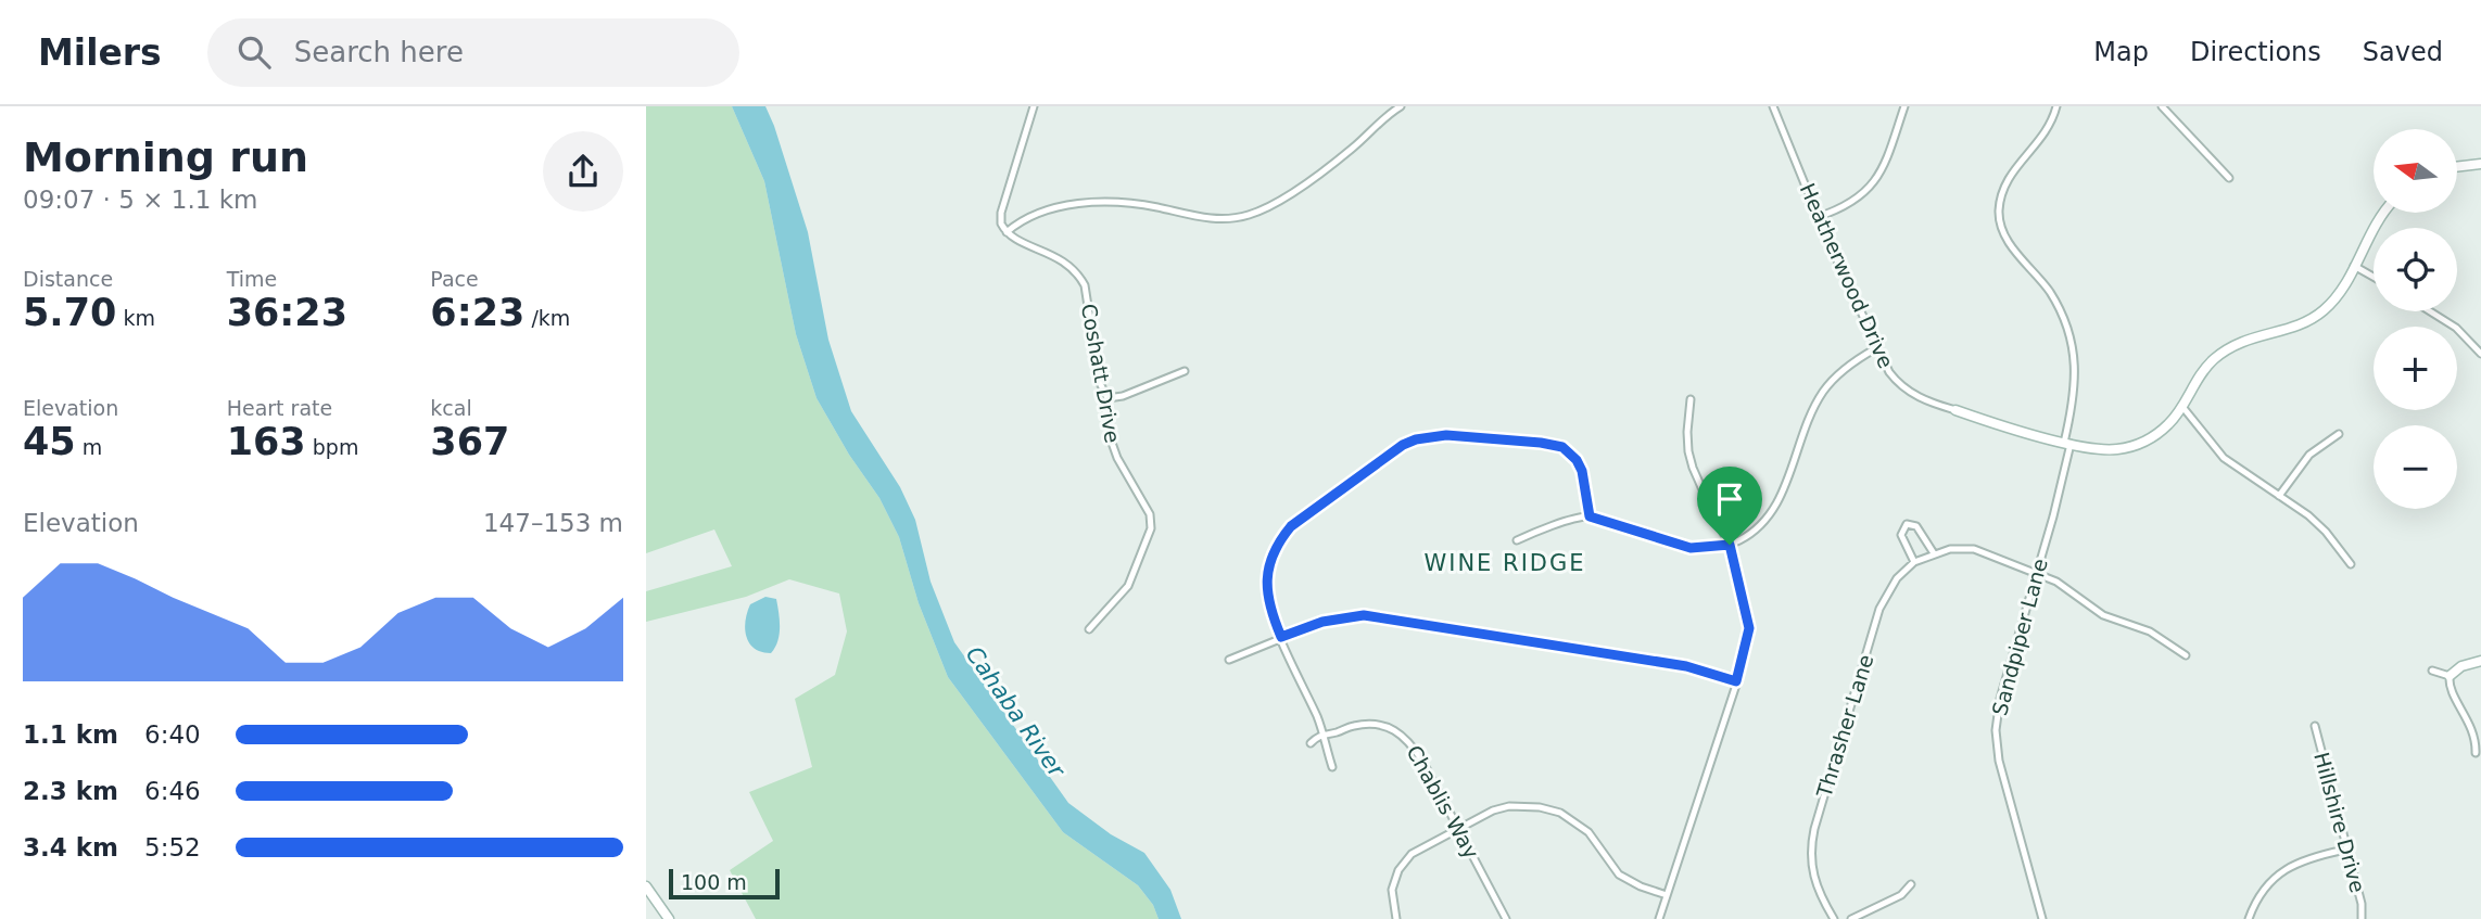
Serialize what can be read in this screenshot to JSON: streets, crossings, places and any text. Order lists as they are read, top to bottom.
{
  "streets": {
    "street": [
      "Heatherwood Drive",
      "Coshatt Drive",
      "Sandpiper Lane",
      "Thrasher Lane",
      "Chablis Way",
      "Hillshire Drive"
    ]
  },
  "crossings": [
    ["Sandpiper Lane", "Thrasher Lane"]
  ],
  "districts": ["WINE RIDGE"],
  "water": ["Cahaba River"],
  "scale_bar": "100 m",
  "north": "left",
  "page": {
    "header": "Milers",
    "search": "Search here",
    "nav": ["Map", "Directions", "Saved"],
    "heading": ["Morning run", "09:07 · 5 × 1.1 km"],
    "map_buttons": ["+", "−"],
    "stats": [
      ["Distance", "5.70 km"],
      ["Time", "36:23"],
      ["Pace", "6:23 /km"],
      ["Elevation", "45 m"],
      ["Heart rate", "163 bpm"],
      ["kcal", "367"]
    ],
    "chart": ["Elevation", "147–153 m"],
    "list": [
      {
        "name": "1.1 km",
        "note": "6:40"
      },
      {
        "name": "2.3 km",
        "note": "6:46"
      },
      {
        "name": "3.4 km",
        "note": "5:52"
      }
    ],
    "scale": "100 m"
  }
}
